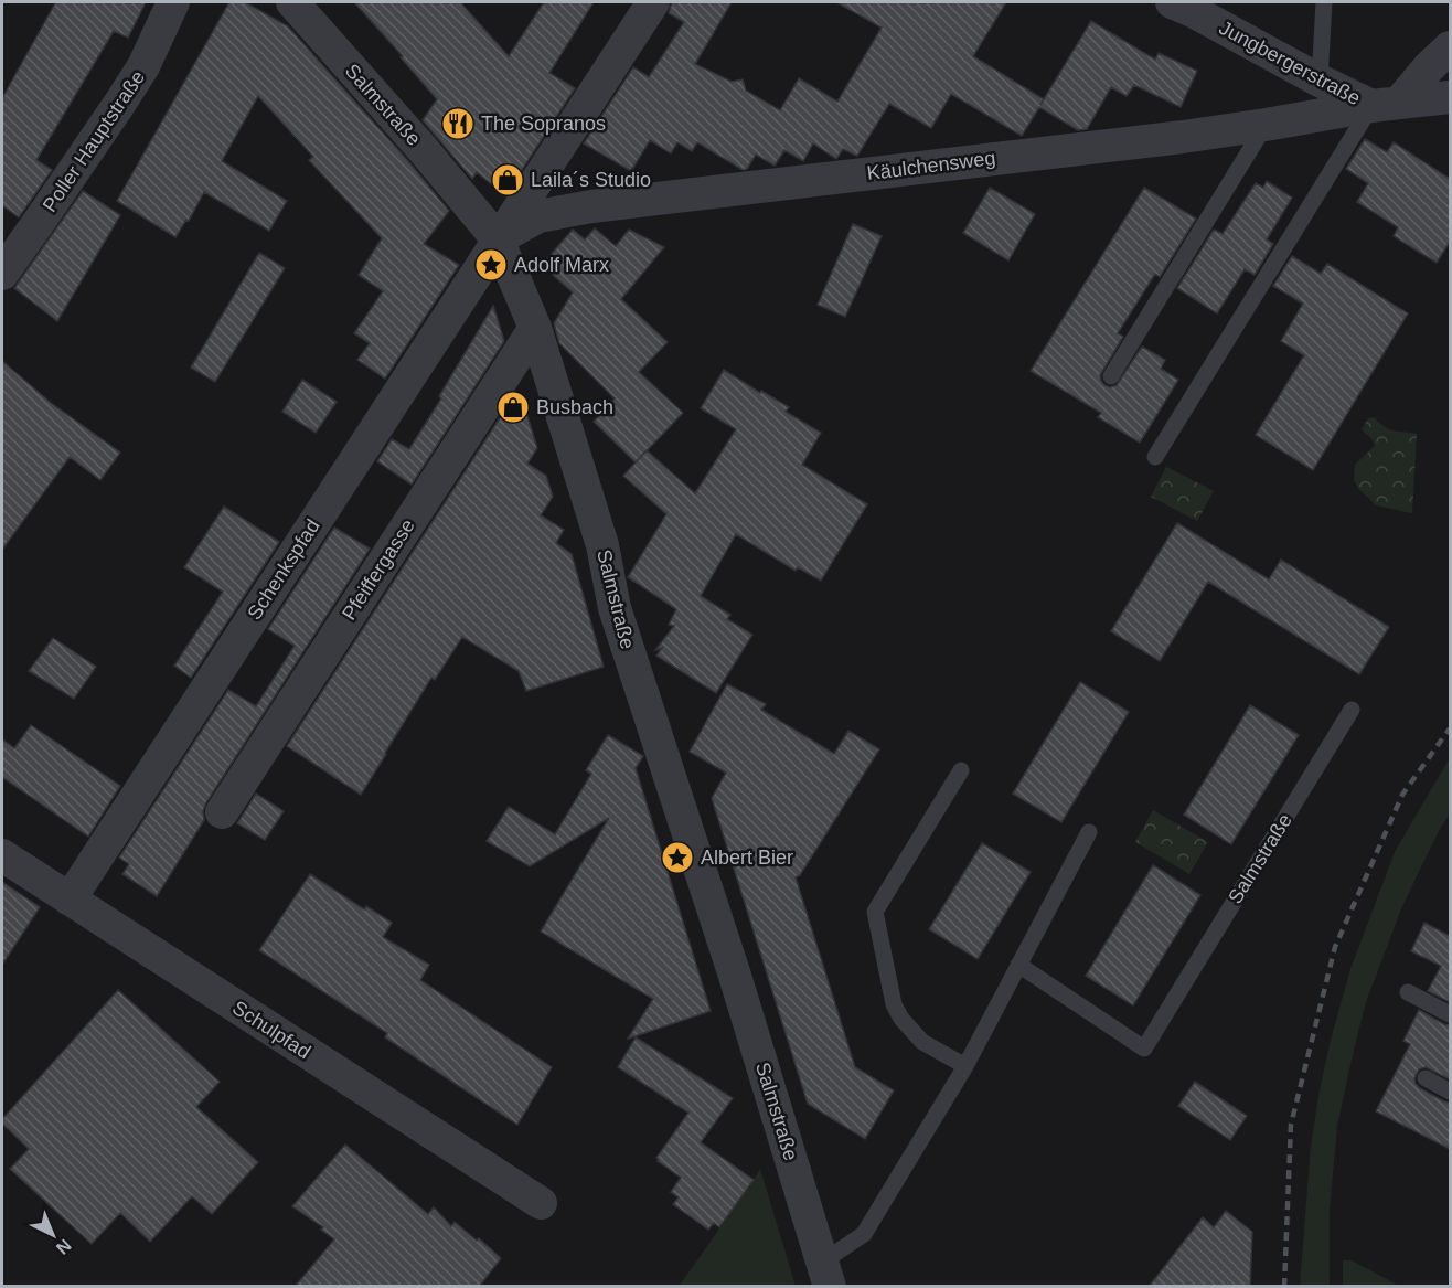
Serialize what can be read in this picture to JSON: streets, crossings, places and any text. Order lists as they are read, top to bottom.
{
  "streets": {
    "street": [
      "Jungbergerstraße",
      "Salmstraße",
      "Poller Hauptstraße",
      "Käulchensweg",
      "Schenkspfad",
      "Pfeiffergasse",
      "Schulpfad"
    ]
  },
  "crossings": [
    ["Jungbergerstraße", "Käulchensweg"],
    ["Salmstraße", "Käulchensweg"],
    ["Salmstraße", "Schenkspfad"],
    ["Salmstraße", "Pfeiffergasse"],
    ["Käulchensweg", "Schenkspfad"],
    ["Schenkspfad", "Schulpfad"]
  ],
  "places": {
    "restaurant": ["The Sopranos"],
    "shop": ["Laila´s Studio", "Busbach"],
    "place": ["Adolf Marx", "Albert Bier"]
  },
  "north": "bottom right"
}
